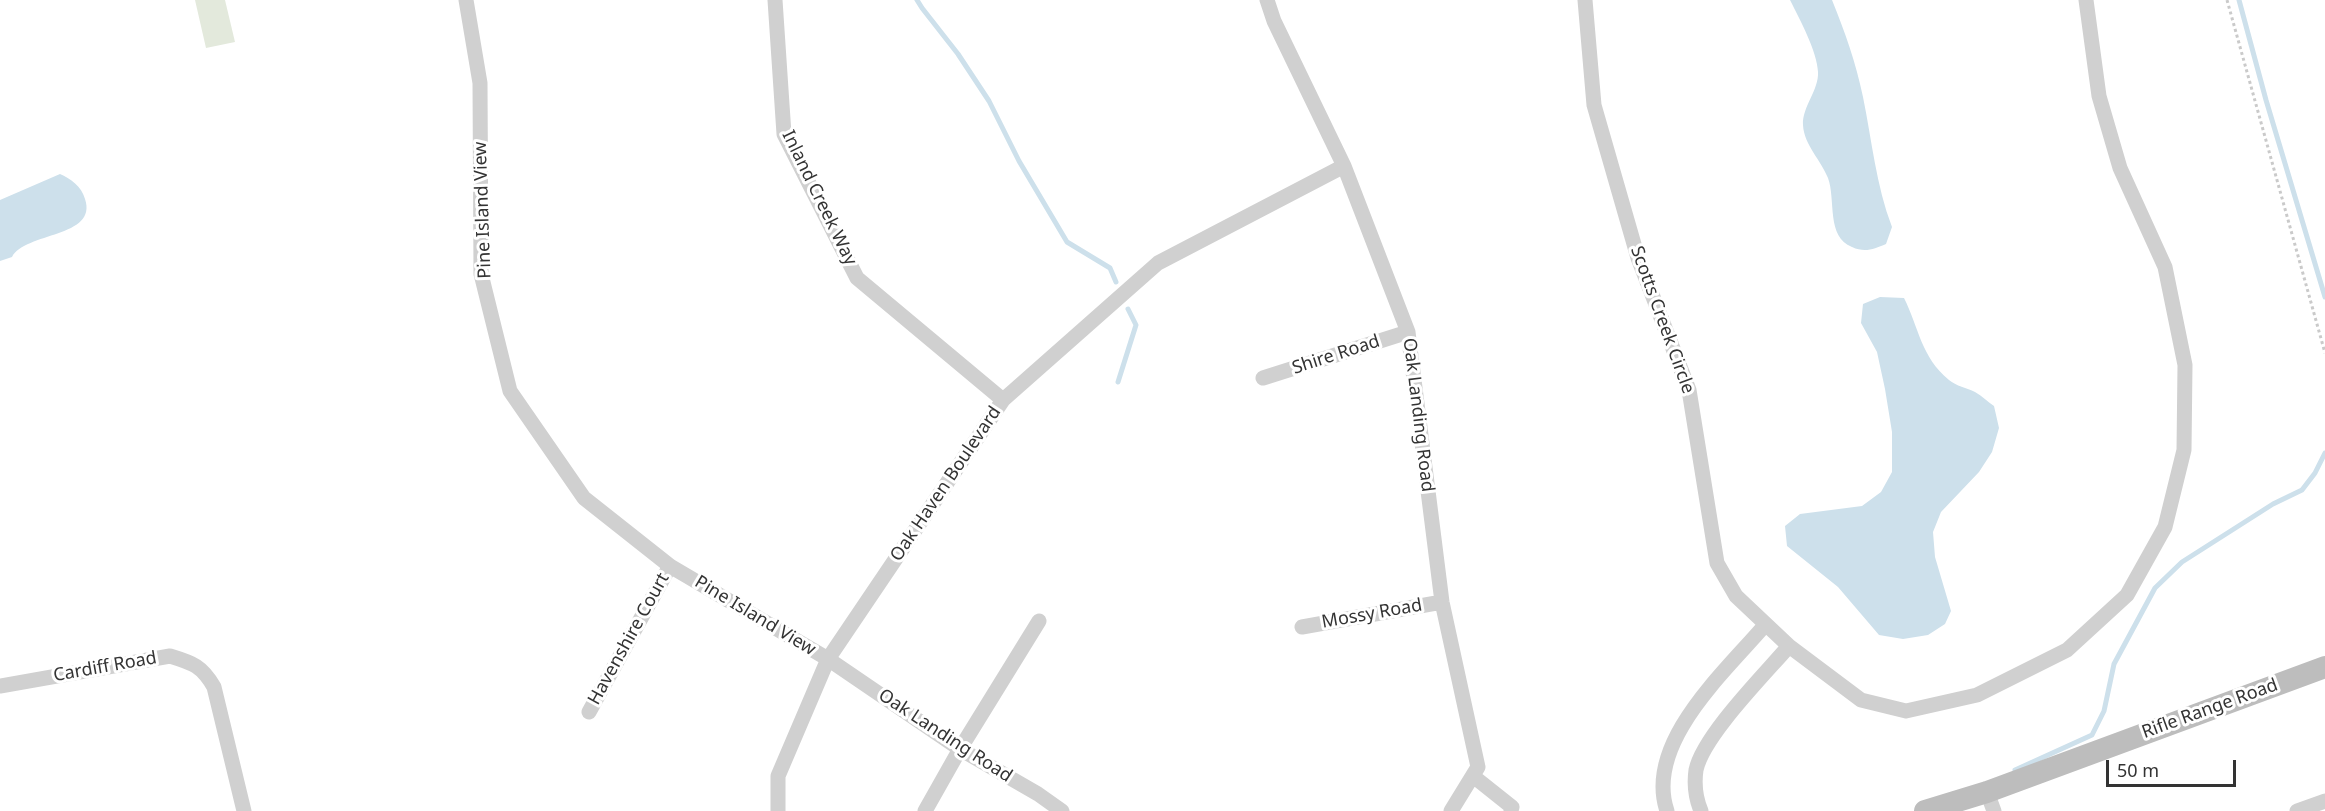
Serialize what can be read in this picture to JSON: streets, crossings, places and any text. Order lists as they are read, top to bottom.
{
  "streets": {
    "main road": ["Rifle Range Road"],
    "street": [
      "Inland Creek Way",
      "Pine Island View",
      "Scotts Creek Circle",
      "Shire Road",
      "Oak Landing Road",
      "Oak Haven Boulevard",
      "Mossy Road",
      "Havenshire Court",
      "Cardiff Road"
    ]
  },
  "crossings": [
    ["Inland Creek Way", "Oak Haven Boulevard"],
    ["Pine Island View", "Oak Landing Road"],
    ["Pine Island View", "Oak Haven Boulevard"],
    ["Pine Island View", "Havenshire Court"],
    ["Shire Road", "Oak Landing Road"],
    ["Oak Landing Road", "Oak Haven Boulevard"],
    ["Oak Landing Road", "Mossy Road"]
  ],
  "scale_bar": "50 m"
}
